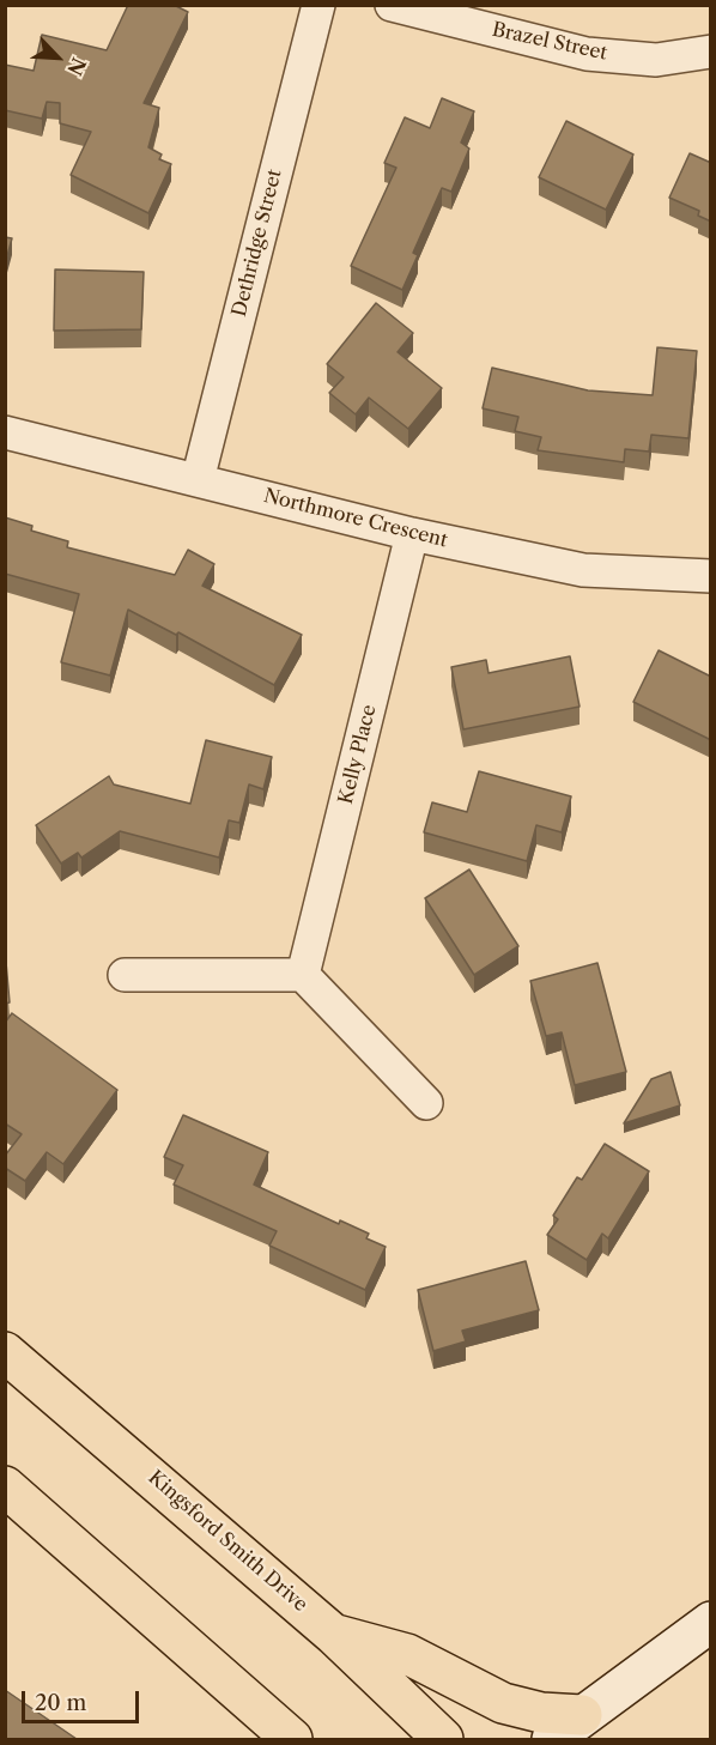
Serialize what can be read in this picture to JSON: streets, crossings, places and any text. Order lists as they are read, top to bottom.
{
  "streets": {
    "main road": ["Kingsford Smith Drive"],
    "street": [
      "Brazel Street",
      "Dethridge Street",
      "Northmore Crescent",
      "Kelly Place"
    ]
  },
  "crossings": [
    ["Dethridge Street", "Northmore Crescent"],
    ["Northmore Crescent", "Kelly Place"]
  ],
  "scale_bar": "20 m",
  "north": "bottom right"
}
